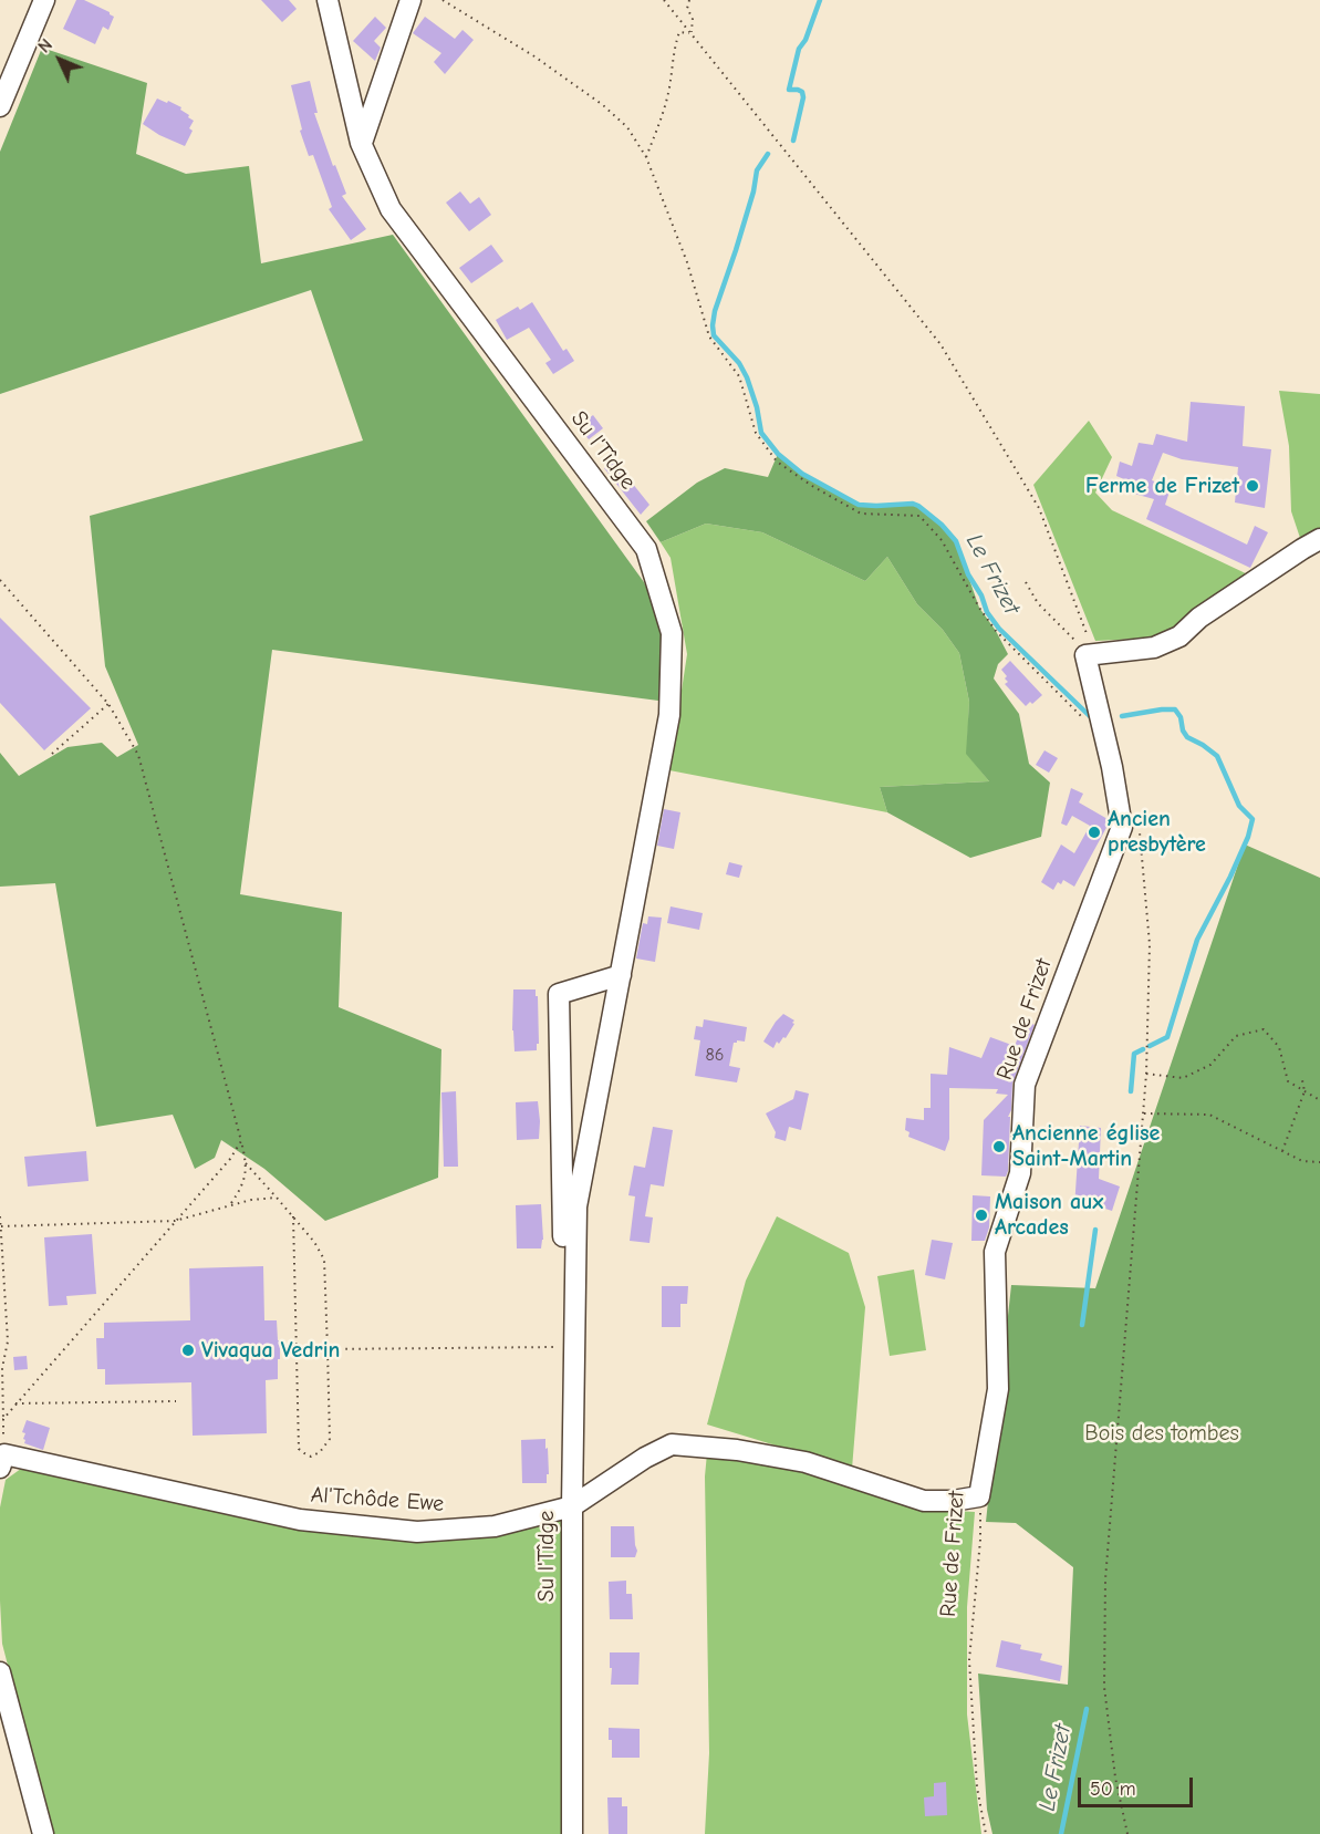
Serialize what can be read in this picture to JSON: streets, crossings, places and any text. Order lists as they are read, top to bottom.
{
  "streets": {
    "street": ["Su l'Tîdge", "Rue de Frizet", "Al'Tchôde Ewe"]
  },
  "crossings": [
    ["Su l'Tîdge", "Al'Tchôde Ewe"],
    ["Rue de Frizet", "Al'Tchôde Ewe"]
  ],
  "water": ["Le Frizet"],
  "parks": ["Bois des tombes"],
  "places": [
    "Ferme de Frizet",
    "Ancien presbytère",
    "Ancienne église Saint-Martin",
    "Maison aux Arcades",
    "Vivaqua Vedrin"
  ],
  "house_numbers": ["86"],
  "scale_bar": "50 m",
  "north": "top left"
}
